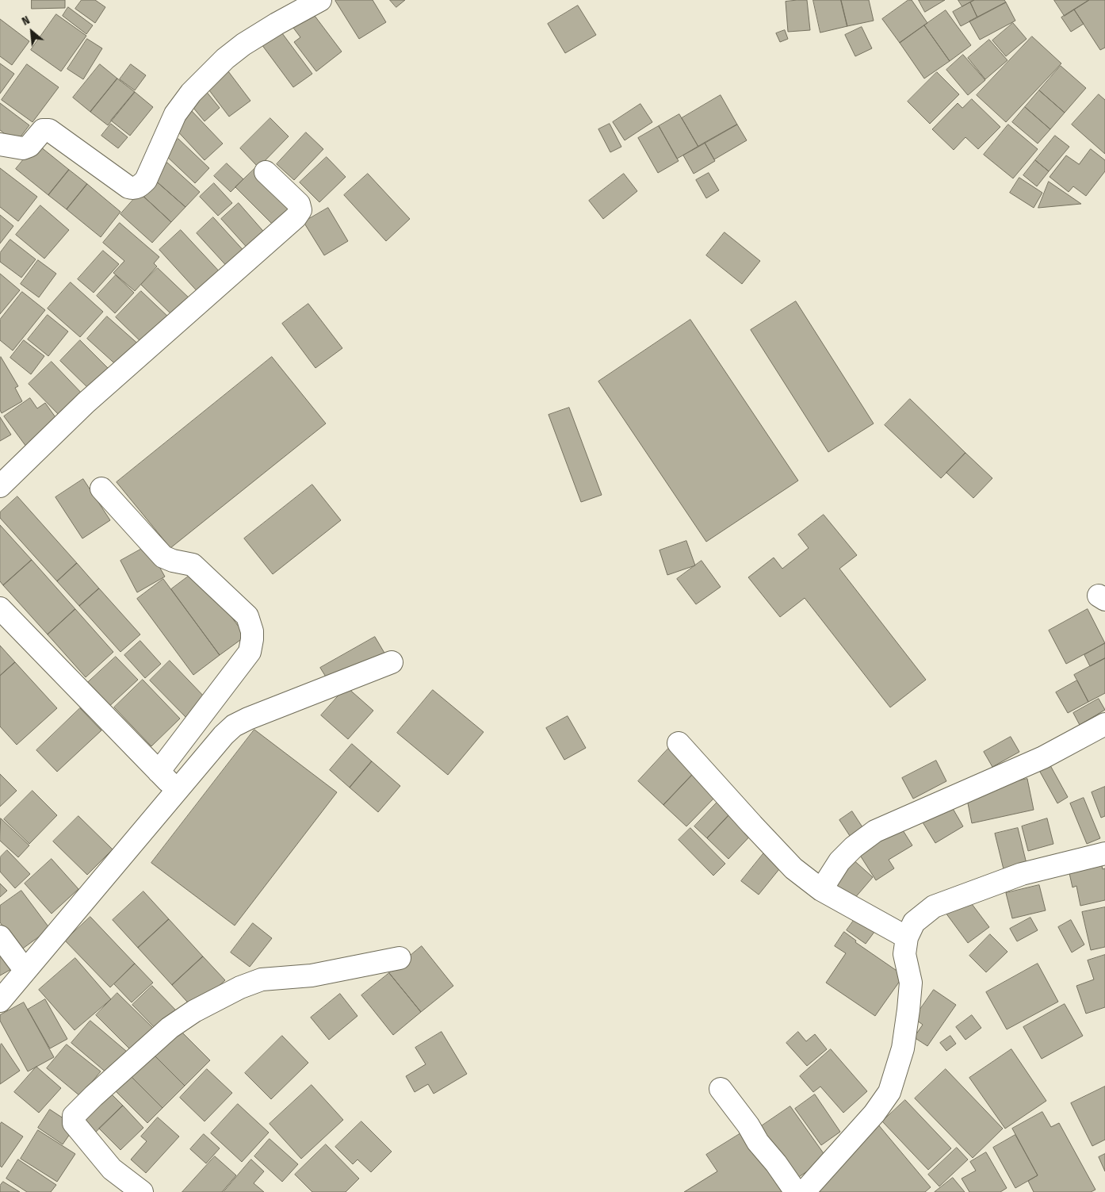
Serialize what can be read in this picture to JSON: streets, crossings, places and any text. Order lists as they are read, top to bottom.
{
  "north": "top left"
}
